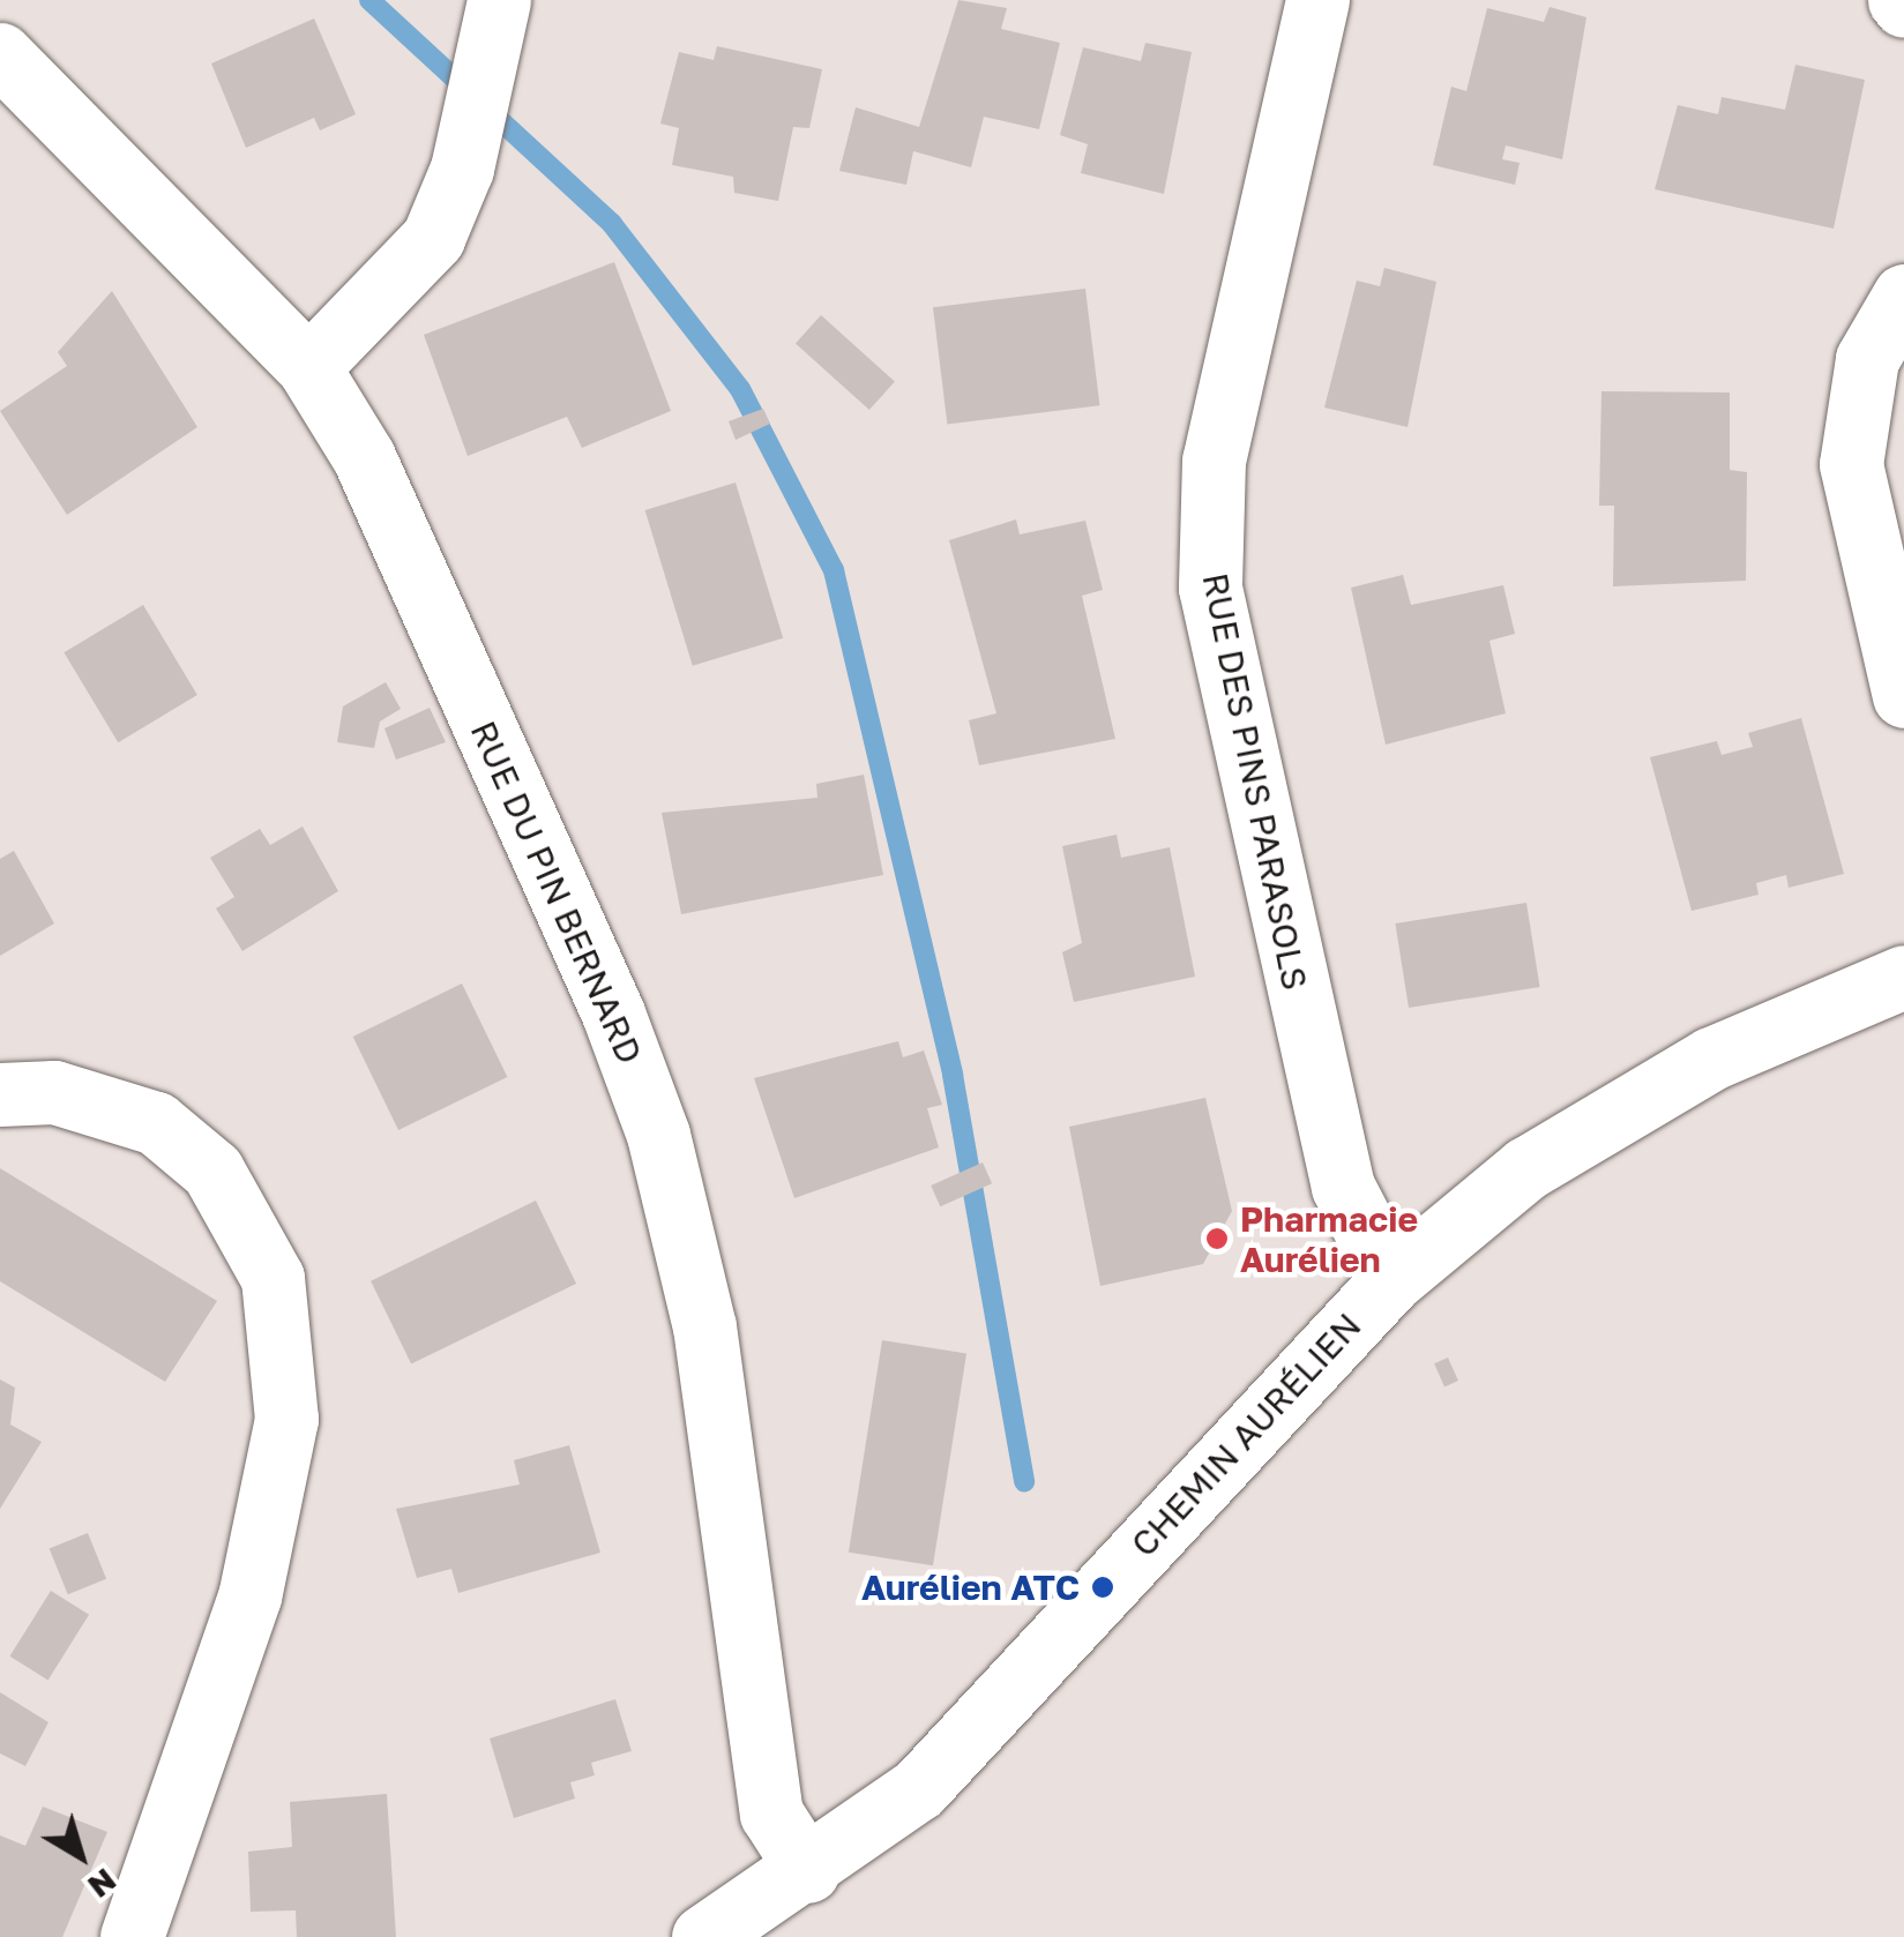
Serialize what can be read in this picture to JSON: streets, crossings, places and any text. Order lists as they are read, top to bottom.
{
  "streets": {
    "street": ["RUE DES PINS PARASOLS", "RUE DU PIN BERNARD", "CHEMIN AURÉLIEN"]
  },
  "crossings": [
    ["RUE DES PINS PARASOLS", "CHEMIN AURÉLIEN"],
    ["RUE DU PIN BERNARD", "CHEMIN AURÉLIEN"]
  ],
  "places": ["Pharmacie Aurélien", "Aurélien ATC"],
  "north": "bottom right"
}
